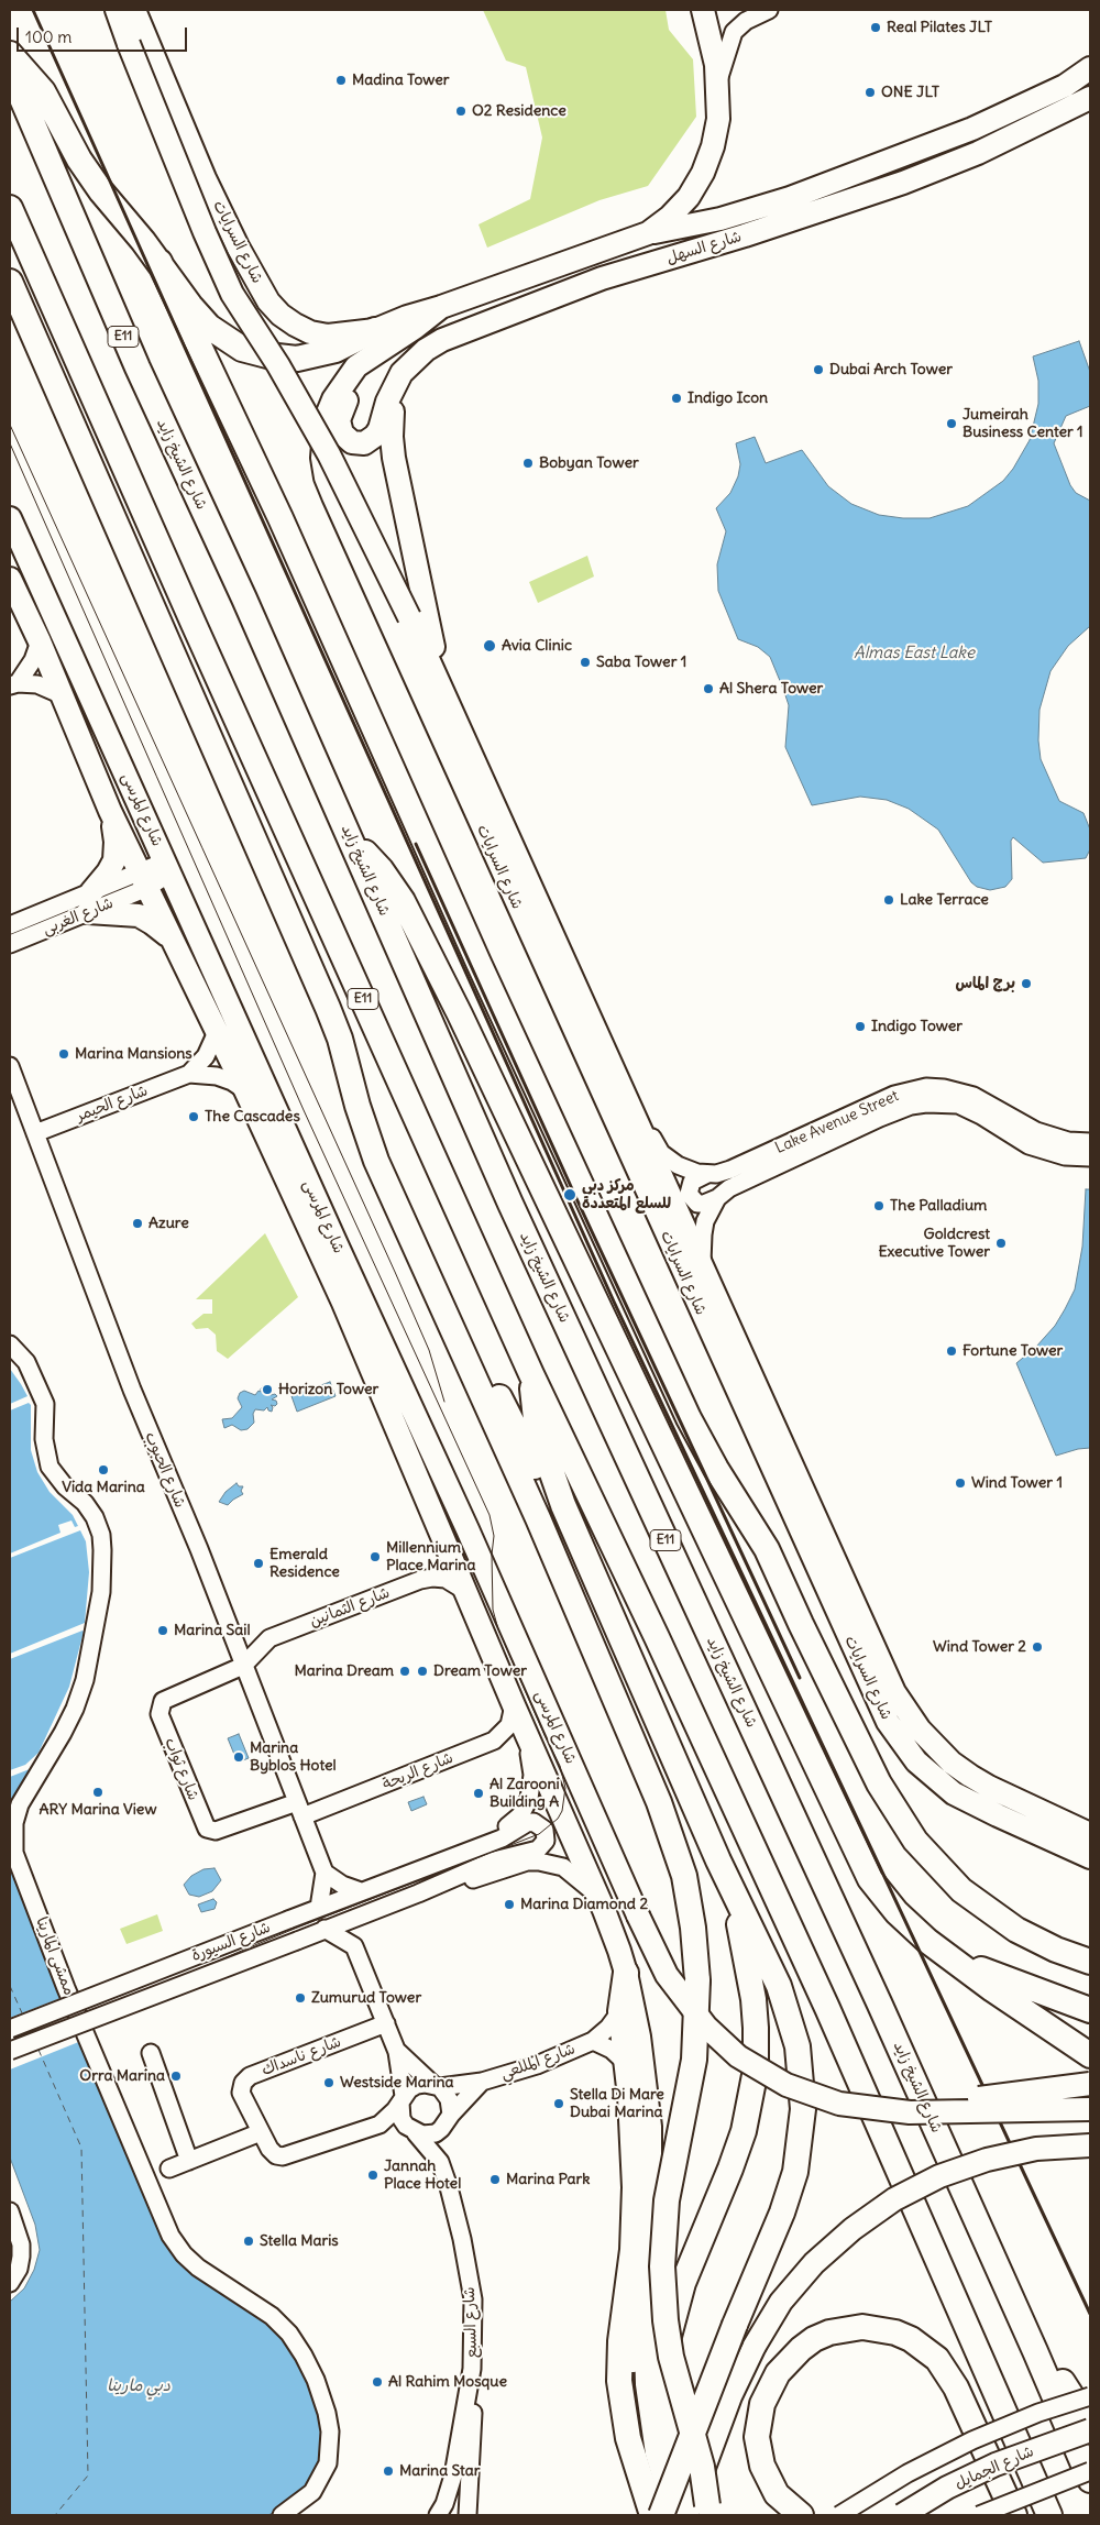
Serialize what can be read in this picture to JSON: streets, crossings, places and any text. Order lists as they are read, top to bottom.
{
  "streets": {
    "highway": ["E11", "شارع الشيخ زايد"],
    "main road": [
      "شارع السرايات",
      "شارع السهل",
      "شارع المرسى",
      "شارع الجمايل"
    ],
    "street": [
      "شارع الغربى",
      "شارع الحيمر",
      "Lake Avenue Street",
      "شارع الحبوب",
      "شارع الثمانين",
      "شارع ثواب",
      "شارع الريحة",
      "شارع السيورة",
      "ممشى المارينا",
      "شارع ناسداك",
      "شارع المللعي",
      "شارع السبع"
    ]
  },
  "crossings": [
    ["شارع السرايات", "شارع السهل"],
    ["شارع السرايات", "Lake Avenue Street"],
    ["شارع المرسى", "شارع الغربى"],
    ["شارع المرسى", "شارع الحيمر"],
    ["شارع المرسى", "شارع الثمانين"],
    ["شارع المرسى", "شارع الريحة"],
    ["شارع المرسى", "شارع السيورة"],
    ["شارع الحيمر", "شارع الحبوب"],
    ["شارع الحبوب", "شارع الثمانين"],
    ["شارع الحبوب", "شارع ثواب"],
    ["شارع الحبوب", "شارع الريحة"],
    ["شارع الثمانين", "شارع ثواب"],
    ["شارع ثواب", "شارع الريحة"],
    ["شارع ناسداك", "شارع المللعي"],
    ["شارع ناسداك", "شارع السبع"],
    ["شارع المللعي", "شارع السبع"]
  ],
  "water": ["Almas East Lake", "دبي مارينا"],
  "places": [
    "Real Pilates JLT",
    "Madina Tower",
    "ONE JLT",
    "O2 Residence",
    "Dubai Arch Tower",
    "Indigo Icon",
    "Jumeirah Business Center 1",
    "Bobyan Tower",
    "Avia Clinic",
    "Saba Tower 1",
    "Al Shera Tower",
    "Lake Terrace",
    "برج الماس",
    "Indigo Tower",
    "Marina Mansions",
    "The Cascades",
    "مركز دبي للسلع المتعددة",
    "The Palladium",
    "Azure",
    "Goldcrest Executive Tower",
    "Fortune Tower",
    "Horizon Tower",
    "Vida Marina",
    "Wind Tower 1",
    "Millennium Place Marina",
    "Emerald Residence",
    "Marina Sail",
    "Wind Tower 2",
    "Marina Dream",
    "Dream Tower",
    "Marina Byblos Hotel",
    "ARY Marina View",
    "Al Zarooni Building A",
    "Marina Diamond 2",
    "Zumurud Tower",
    "Orra Marina",
    "Westside Marina",
    "Stella Di Mare Dubai Marina",
    "Jannah Place Hotel",
    "Marina Park",
    "Stella Maris",
    "Al Rahim Mosque",
    "Marina Star"
  ],
  "scale_bar": "100 m"
}
